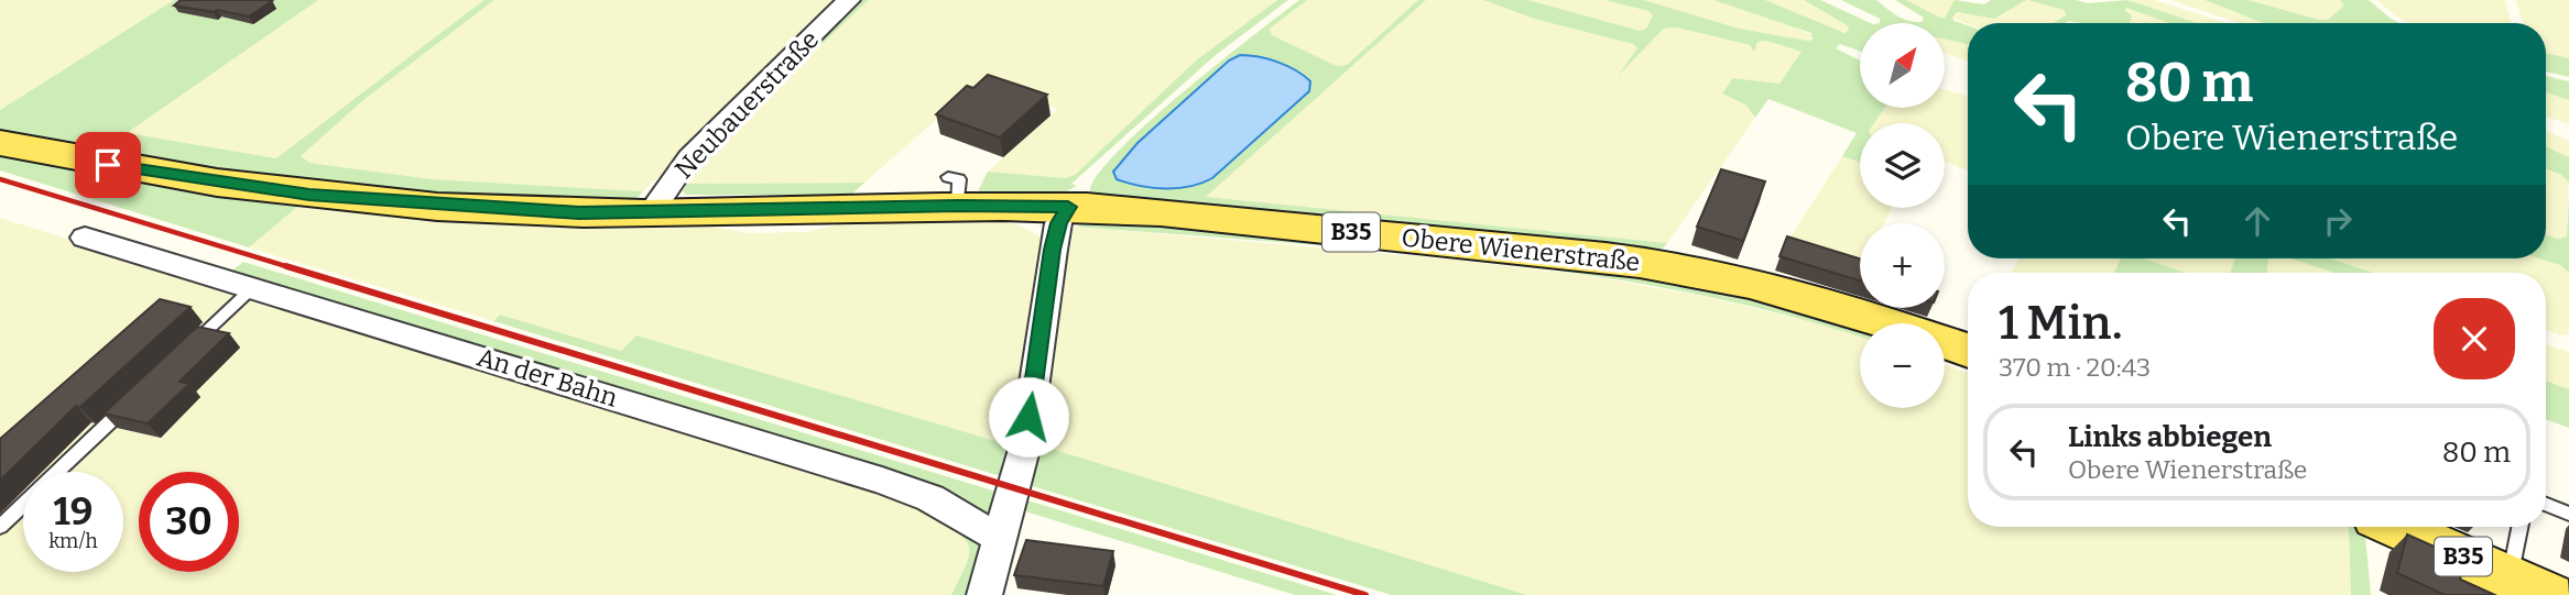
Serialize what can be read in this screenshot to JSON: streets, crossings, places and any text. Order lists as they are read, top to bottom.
{
  "streets": {
    "main road": ["B35", "Obere Wienerstraße"],
    "street": ["Neubauerstraße", "An der Bahn"]
  },
  "crossings": [
    ["Neubauerstraße", "Obere Wienerstraße"]
  ],
  "north": "top right",
  "page": {
    "map_buttons": ["+", "−"],
    "turn": ["80 m", "Obere Wienerstraße"],
    "heading": ["1 Min.", "370 m · 20:43"],
    "list": [
      {
        "name": "Links abbiegen",
        "note": "Obere Wienerstraße",
        "value": "80 m"
      }
    ],
    "speed": "19 km/h",
    "limit": "30"
  }
}
